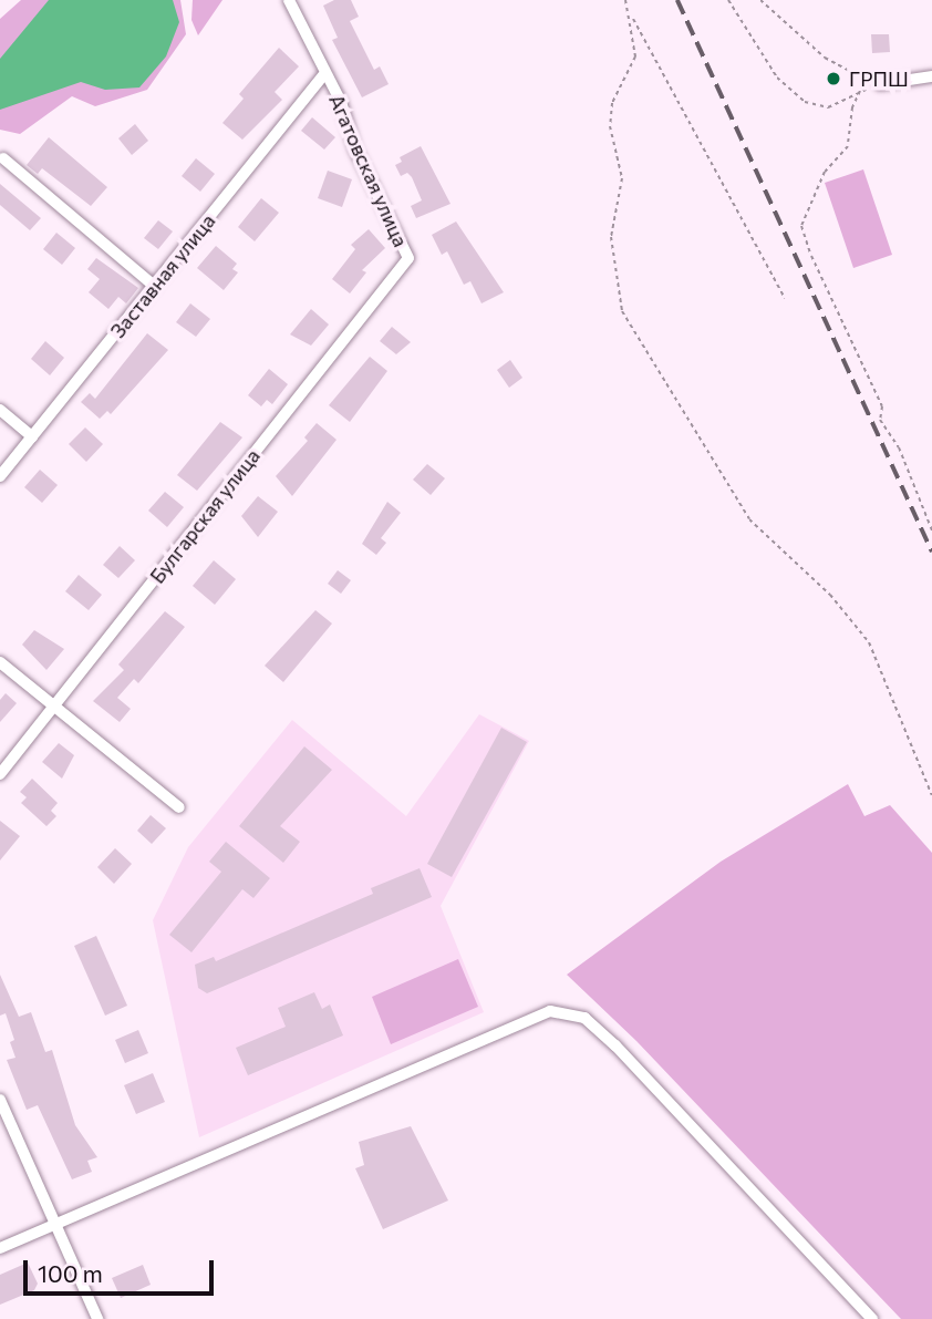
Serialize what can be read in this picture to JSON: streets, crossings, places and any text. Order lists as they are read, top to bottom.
{
  "streets": {
    "street": ["Агатовская улица", "Заставная улица", "Булгарская улица"]
  },
  "crossings": [
    ["Агатовская улица", "Заставная улица"],
    ["Агатовская улица", "Булгарская улица"]
  ],
  "places": ["ГРПШ"],
  "scale_bar": "100 m"
}
